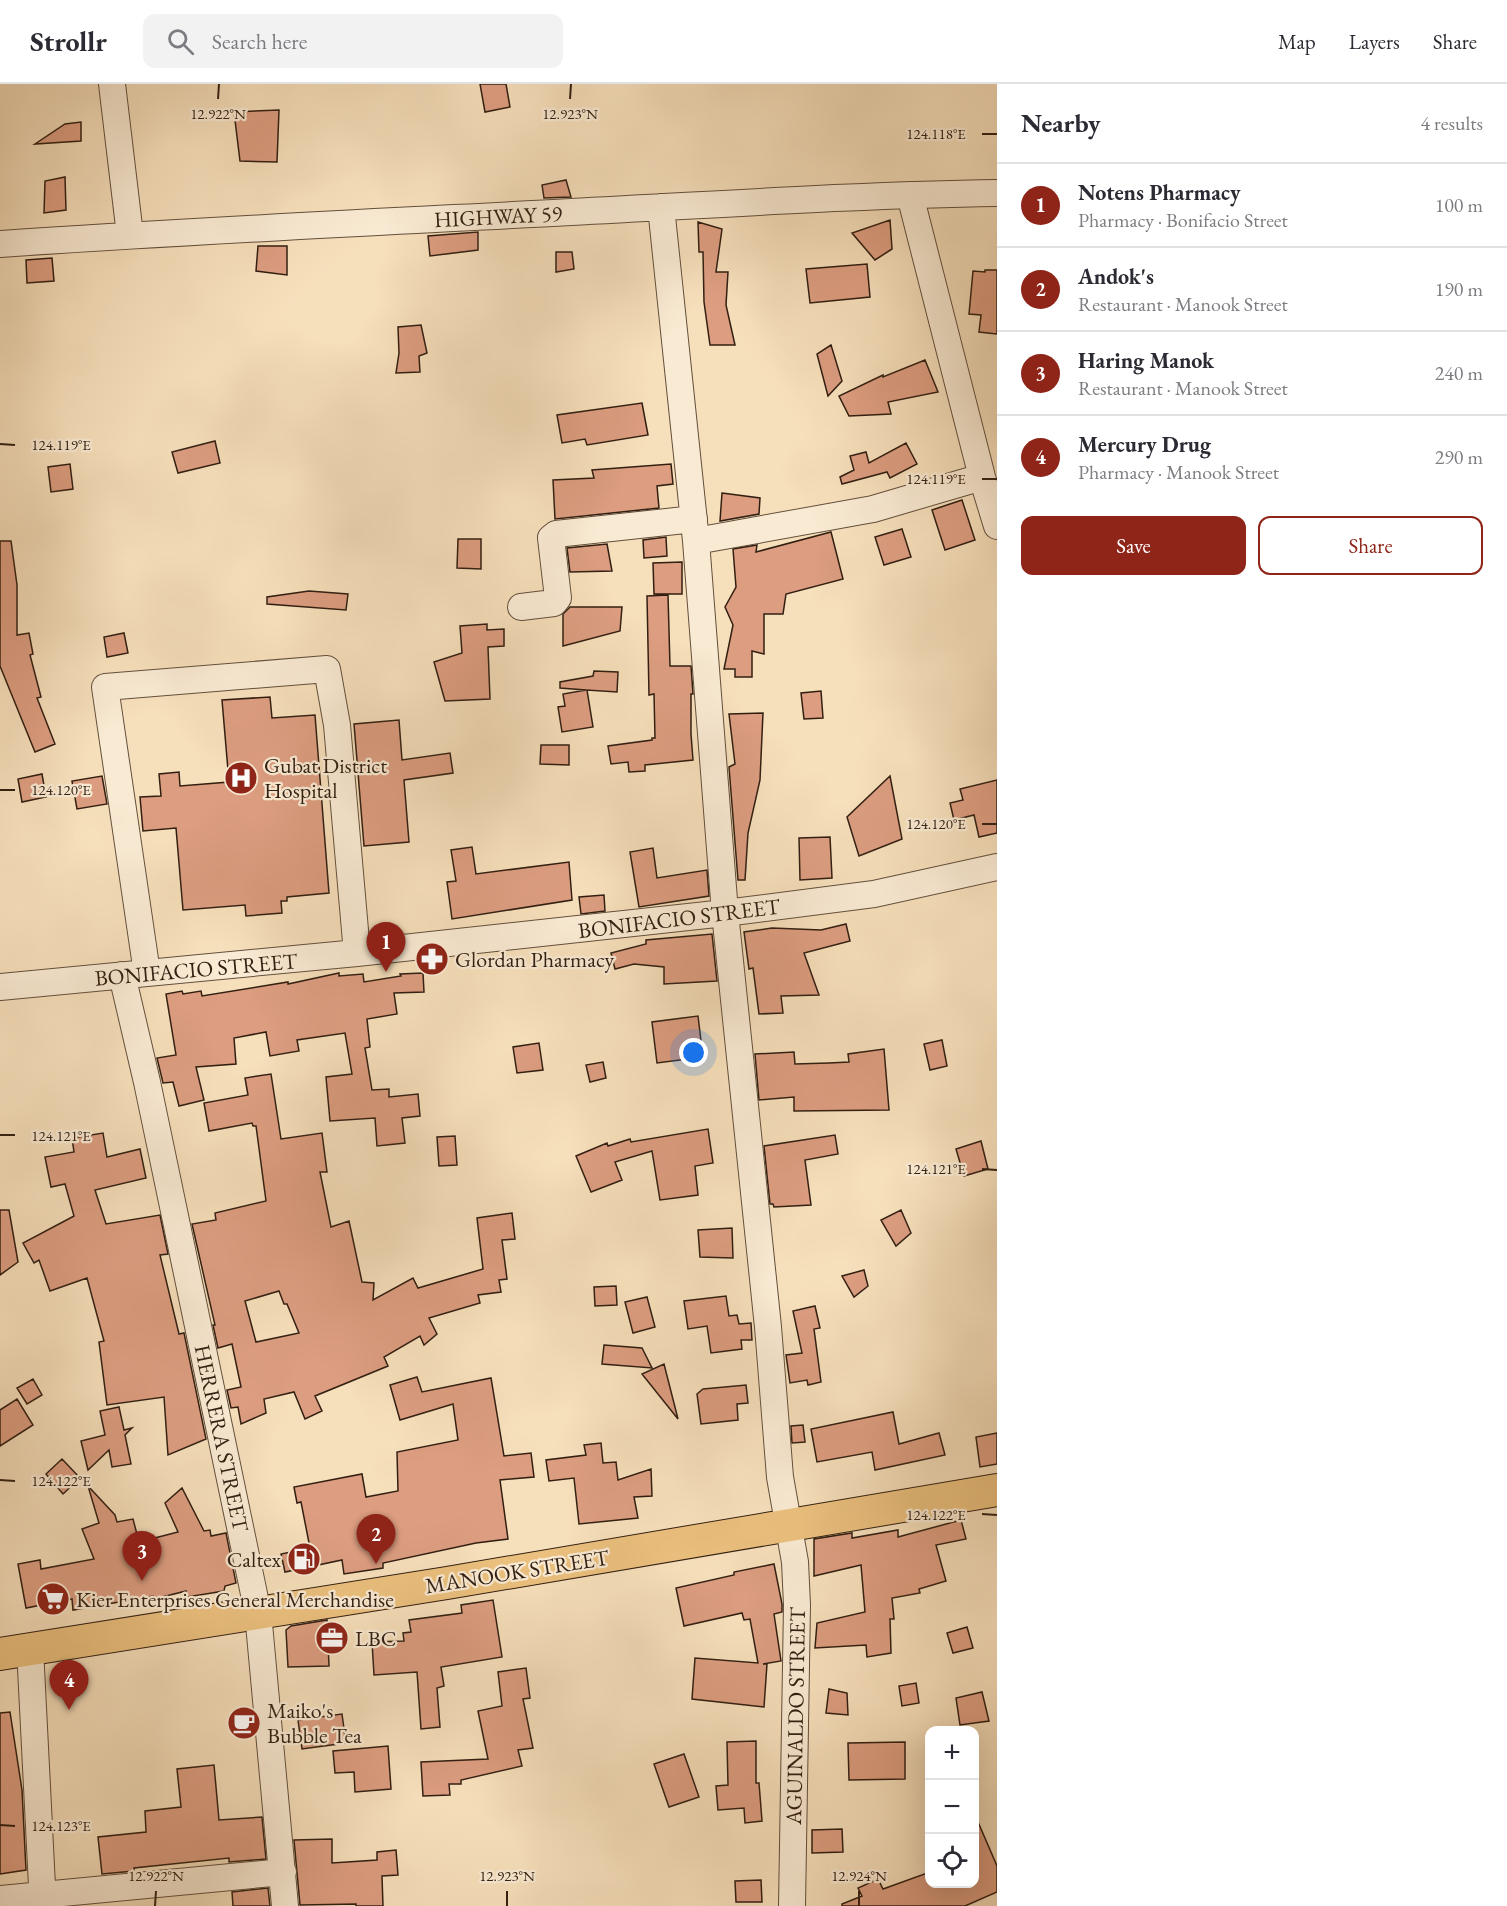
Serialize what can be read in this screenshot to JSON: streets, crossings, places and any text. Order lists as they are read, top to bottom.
{
  "streets": {
    "main road": ["MANOOK STREET"],
    "street": [
      "HIGHWAY 59",
      "BONIFACIO STREET",
      "HERRERA STREET",
      "AGUINALDO STREET"
    ]
  },
  "crossings": [
    ["HIGHWAY 59", "AGUINALDO STREET"],
    ["BONIFACIO STREET", "HERRERA STREET"],
    ["BONIFACIO STREET", "AGUINALDO STREET"],
    ["HERRERA STREET", "MANOOK STREET"],
    ["MANOOK STREET", "AGUINALDO STREET"]
  ],
  "places": {
    "hospital": ["Gubat District Hospital"],
    "pharmacy": ["Glordan Pharmacy"],
    "fuel station": ["Caltex"],
    "supermarket": ["Kier Enterprises General Merchandise"],
    "office": ["LBC"],
    "cafe": ["Maiko's Bubble Tea"]
  },
  "page": {
    "header": "Strollr",
    "search": "Search here",
    "nav": ["Map", "Layers", "Share"],
    "heading": ["Nearby", "4 results"],
    "list": [
      {
        "mark": "1",
        "name": "Notens Pharmacy",
        "note": "Pharmacy · Bonifacio Street",
        "value": "100 m"
      },
      {
        "mark": "2",
        "name": "Andok's",
        "note": "Restaurant · Manook Street",
        "value": "190 m"
      },
      {
        "mark": "3",
        "name": "Haring Manok",
        "note": "Restaurant · Manook Street",
        "value": "240 m"
      },
      {
        "mark": "4",
        "name": "Mercury Drug",
        "note": "Pharmacy · Manook Street",
        "value": "290 m"
      }
    ],
    "buttons": ["Save", "Share"],
    "pins": [
      "1",
      "2",
      "3",
      "4"
    ],
    "map_buttons": ["+", "−"]
  },
  "coordinates": [
    "12.922°N",
    "12.923°N",
    "124.118°E",
    "124.119°E",
    "124.120°E",
    "124.121°E",
    "124.122°E",
    "124.123°E",
    "12.924°N"
  ]
}
